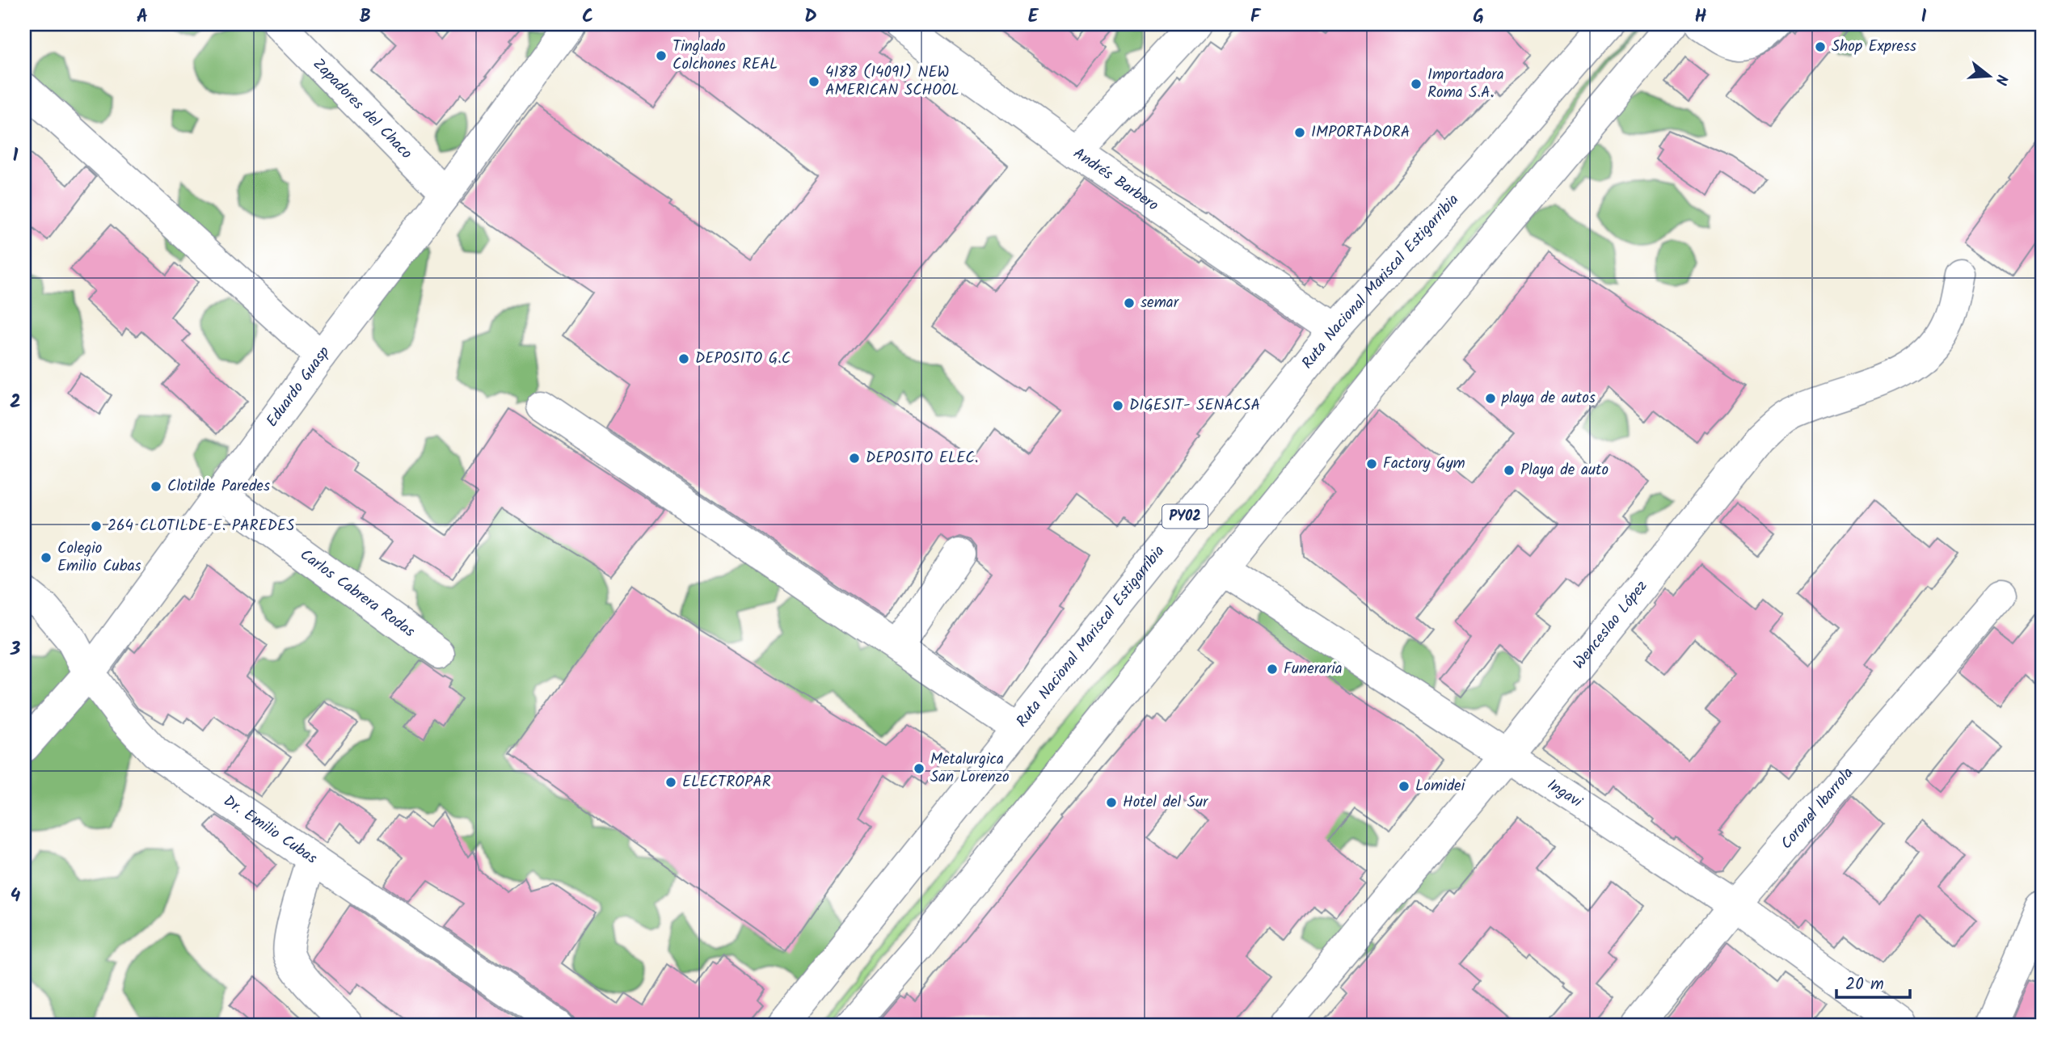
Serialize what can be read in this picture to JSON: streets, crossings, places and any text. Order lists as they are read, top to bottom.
{
  "streets": {
    "main road": [
      "Zapadores del Chaco",
      "Andrés Barbero",
      "Ruta Nacional Mariscal Estigarribia",
      "Eduardo Guasp",
      "PY02",
      "Carlos Cabrera Rodas",
      "Wenceslao López",
      "Ingavi",
      "Coronel Ibarrola",
      "Dr. Emilio Cubas"
    ]
  },
  "crossings": [
    ["Zapadores del Chaco", "Eduardo Guasp"],
    ["Andrés Barbero", "Ruta Nacional Mariscal Estigarribia"],
    ["Eduardo Guasp", "Carlos Cabrera Rodas"],
    ["Eduardo Guasp", "Dr. Emilio Cubas"],
    ["Wenceslao López", "Ingavi"],
    ["Ingavi", "Coronel Ibarrola"]
  ],
  "places": [
    "Shop Express",
    "Tinglado Colchones REAL",
    "4188 (14091) NEW AMERICAN SCHOOL",
    "Importadora Roma S.A.",
    "IMPORTADORA",
    "semar",
    "DEPOSITO G.C",
    "playa de autos",
    "DIGESIT- SENACSA",
    "DEPOSITO ELEC.",
    "Factory Gym",
    "Playa de auto",
    "Clotilde Paredes",
    "264 CLOTILDE E. PAREDES",
    "Colegio Emilio Cubas",
    "Funeraria",
    "Metalurgica San Lorenzo",
    "ELECTROPAR",
    "Lomidei",
    "Hotel del Sur"
  ],
  "scale_bar": "20 m",
  "north": "right",
  "grid": {
    "columns": [
      "A",
      "B",
      "C",
      "D",
      "E",
      "F",
      "G",
      "H",
      "I"
    ],
    "rows": [
      "1",
      "2",
      "3",
      "4"
    ]
  }
}
